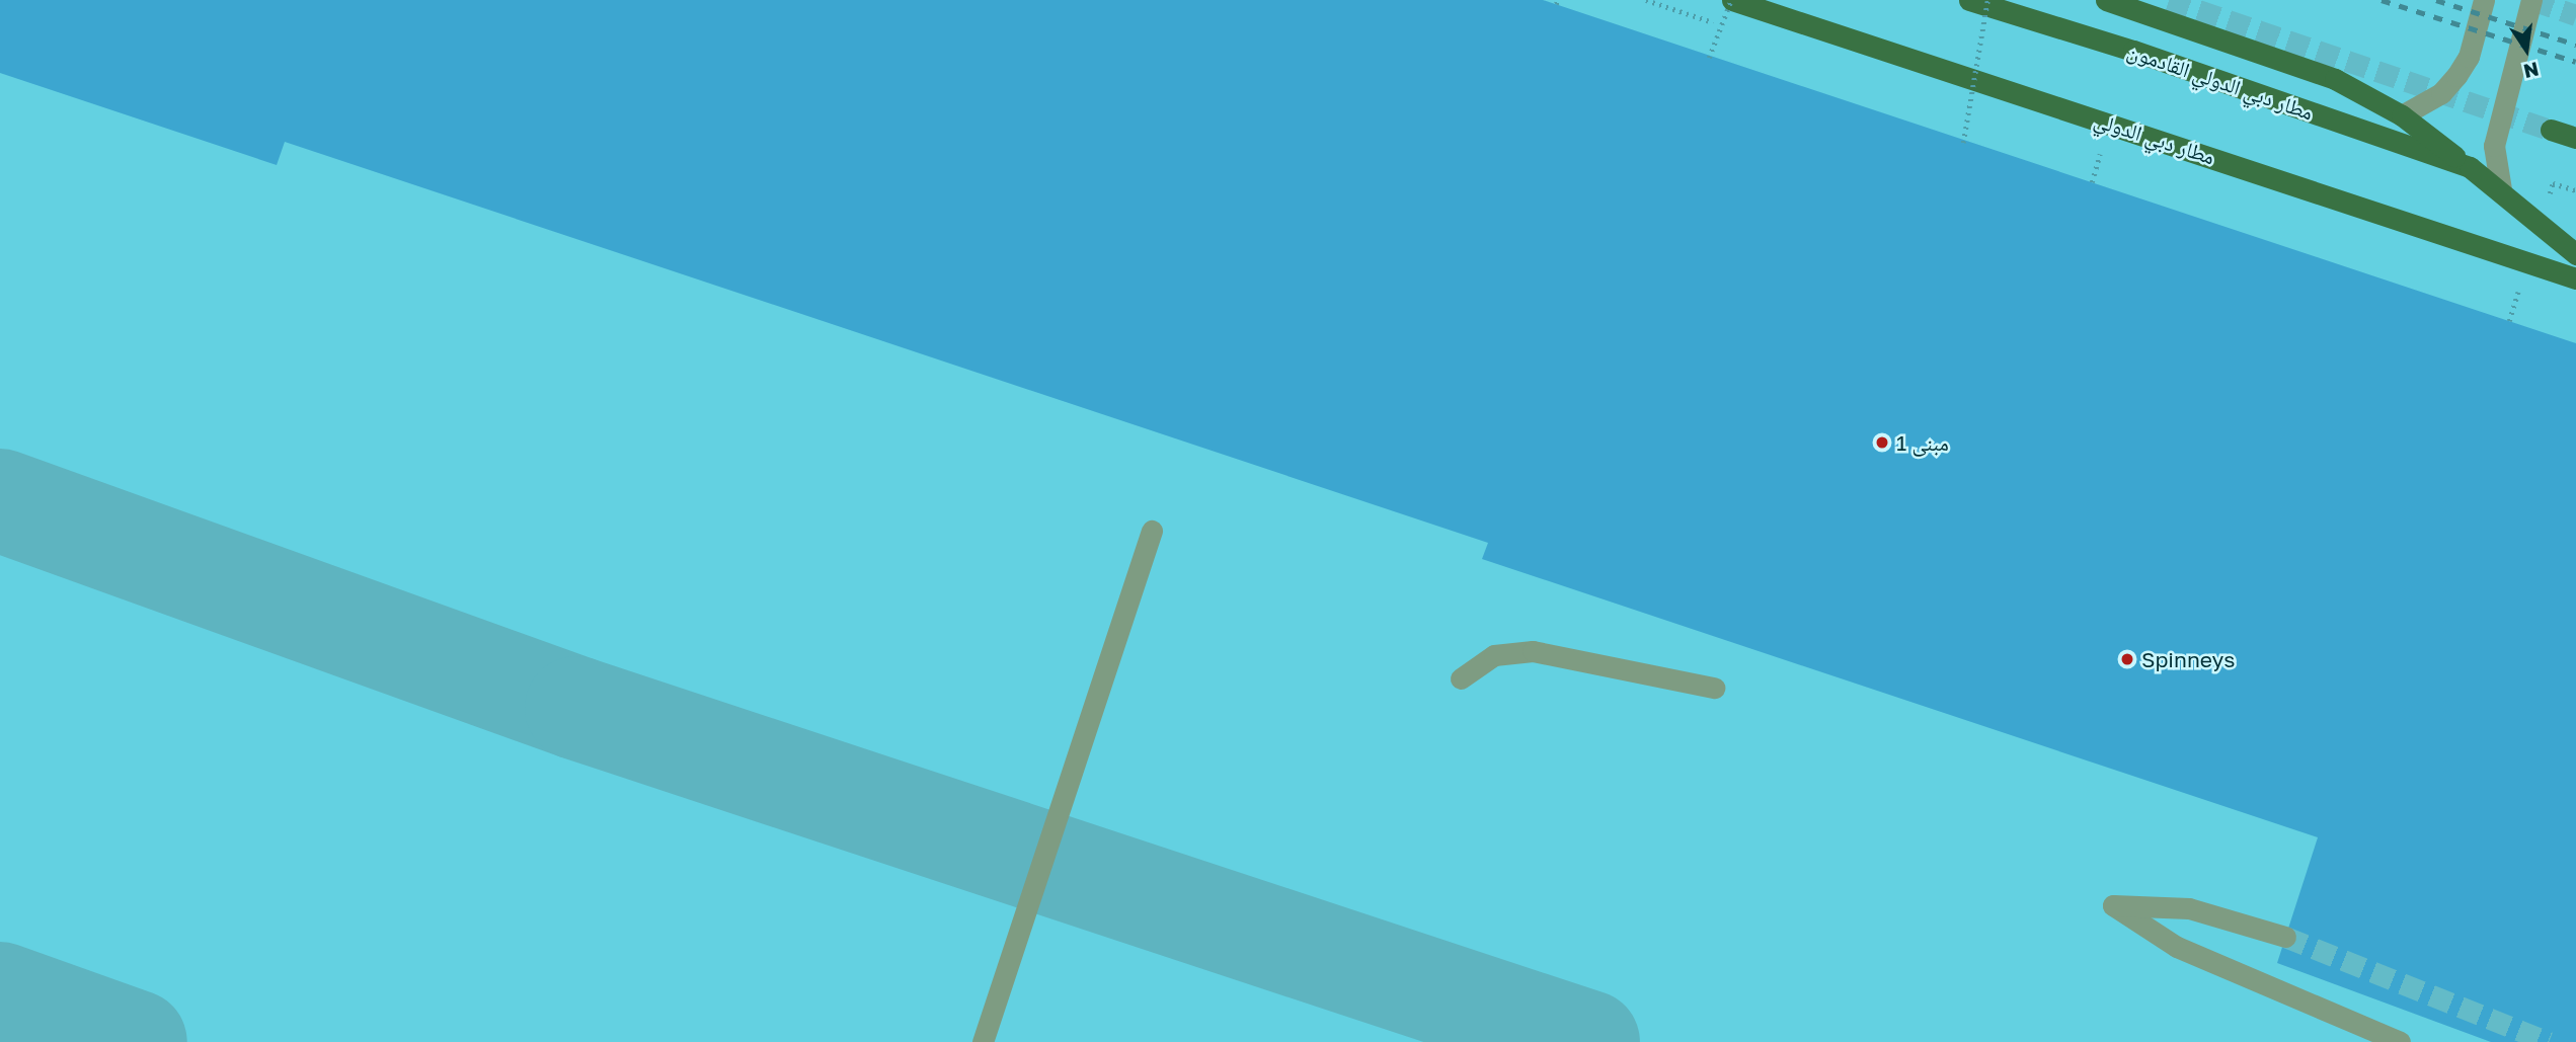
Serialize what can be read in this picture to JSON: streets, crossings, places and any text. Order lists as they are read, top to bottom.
{
  "streets": {
    "main road": ["مطار دبي الدولي القادمون", "مطار دبي الدولي"]
  },
  "places": ["مبنى 1", "Spinneys"],
  "north": "bottom"
}
